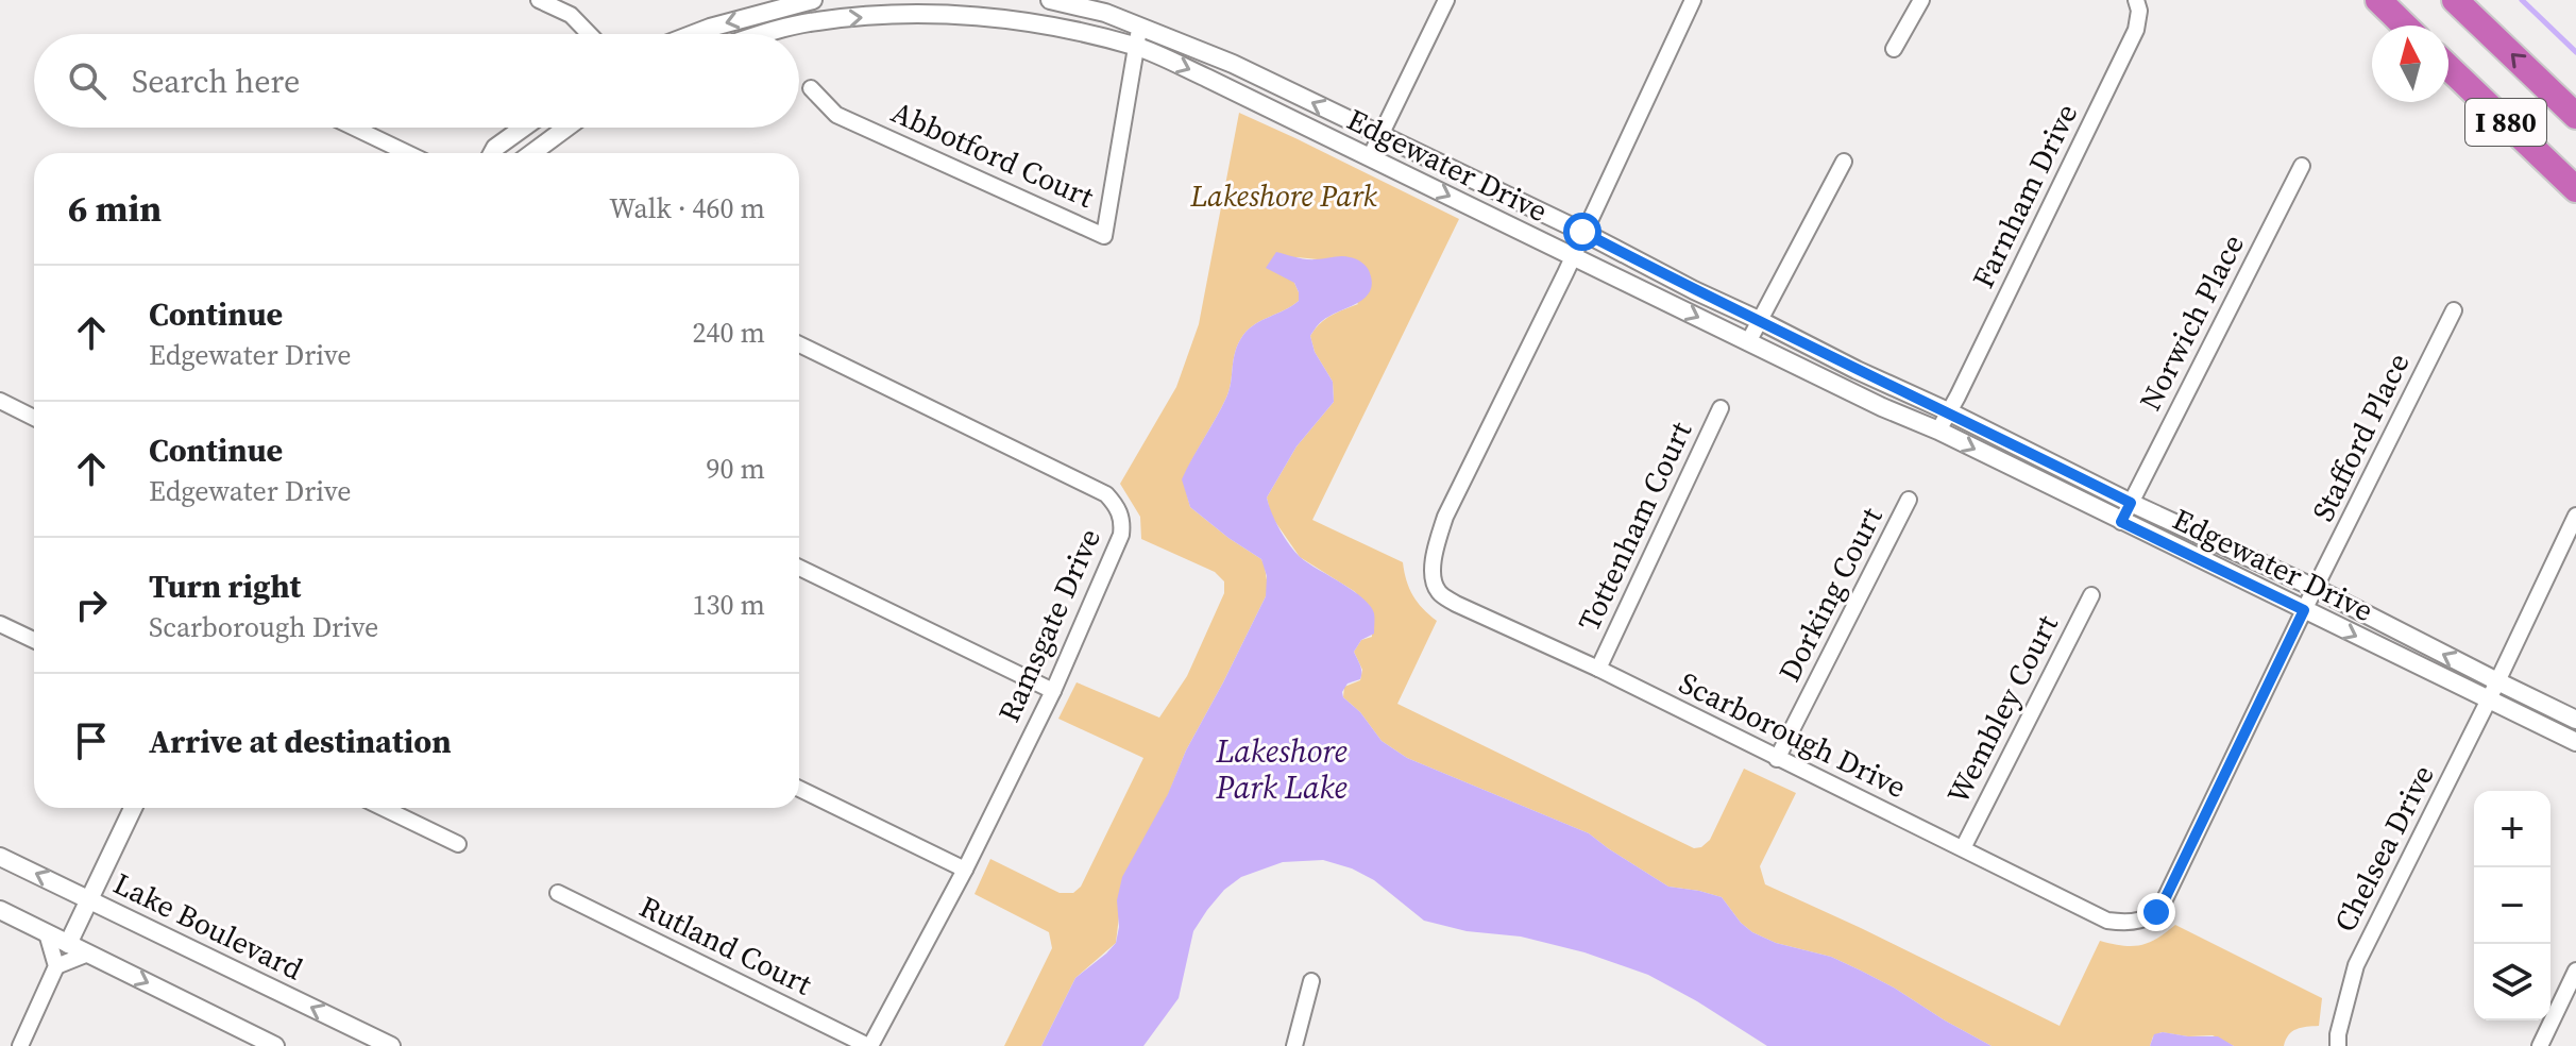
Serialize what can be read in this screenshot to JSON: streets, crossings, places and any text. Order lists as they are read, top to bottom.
{
  "streets": {
    "highway": ["I 880"],
    "street": [
      "Abbotford Court",
      "Edgewater Drive",
      "Farnham Drive",
      "Norwich Place",
      "Stafford Place",
      "Tottenham Court",
      "Dorking Court",
      "Ramsgate Drive",
      "Wembley Court",
      "Scarborough Drive",
      "Chelsea Drive",
      "Lake Boulevard",
      "Rutland Court"
    ]
  },
  "crossings": [
    ["Abbotford Court", "Edgewater Drive"],
    ["Edgewater Drive", "Farnham Drive"],
    ["Edgewater Drive", "Norwich Place"],
    ["Edgewater Drive", "Stafford Place"],
    ["Edgewater Drive", "Scarborough Drive"],
    ["Edgewater Drive", "Chelsea Drive"],
    ["Stafford Place", "Scarborough Drive"],
    ["Tottenham Court", "Scarborough Drive"],
    ["Dorking Court", "Scarborough Drive"],
    ["Ramsgate Drive", "Rutland Court"],
    ["Wembley Court", "Scarborough Drive"]
  ],
  "water": ["Lakeshore Park Lake"],
  "parks": ["Lakeshore Park"],
  "north": "top",
  "page": {
    "search": "Search here",
    "heading": ["6 min", "Walk · 460 m"],
    "list": [
      ["Continue", "Edgewater Drive", "240 m"],
      ["Continue", "Edgewater Drive", "90 m"],
      ["Turn right", "Scarborough Drive", "130 m"],
      "Arrive at destination"
    ],
    "map_buttons": ["+", "−"]
  }
}
